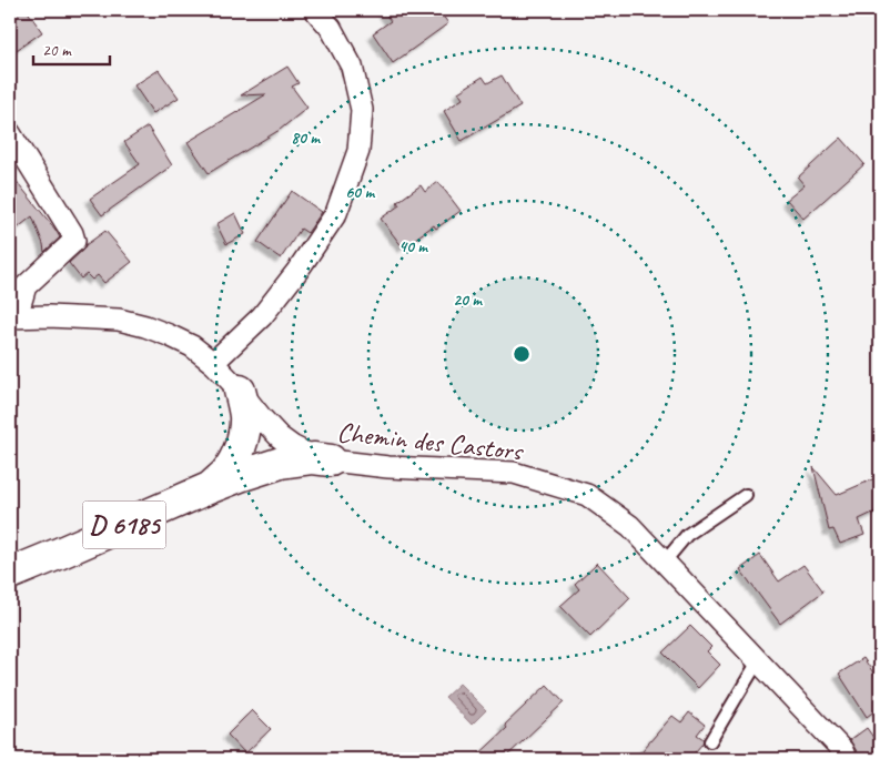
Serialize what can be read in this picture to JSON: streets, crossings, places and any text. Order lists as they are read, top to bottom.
{
  "streets": {
    "highway": ["D 6185"],
    "street": ["Chemin des Castors"]
  },
  "crossings": [
    ["Chemin des Castors", "D 6185"]
  ],
  "scale_bar": "20 m",
  "rings": [
    "80 m",
    "60 m",
    "40 m",
    "20 m"
  ]
}
